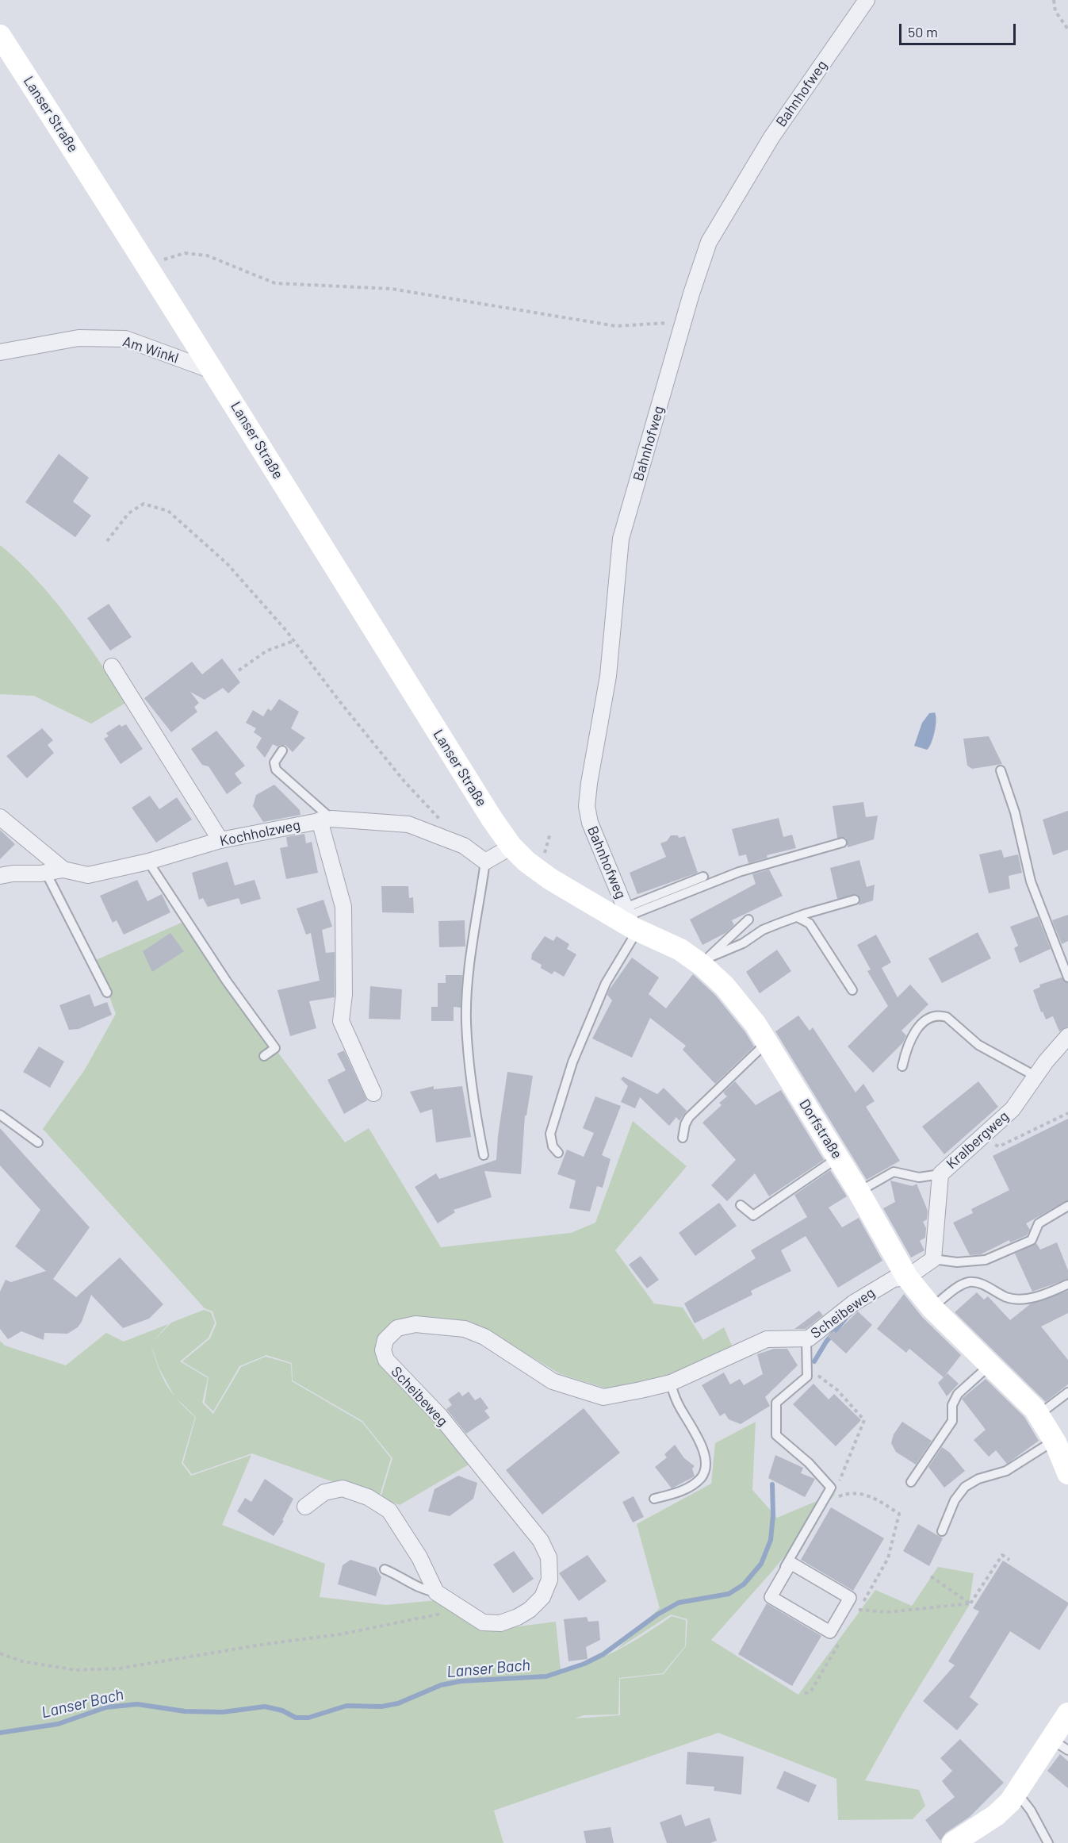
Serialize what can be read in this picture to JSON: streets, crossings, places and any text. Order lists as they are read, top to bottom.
{
  "streets": {
    "main road": ["Lanser Straße", "Dorfstraße"],
    "street": [
      "Bahnhofweg",
      "Am Winkl",
      "Kochholzweg",
      "Kralbergweg",
      "Scheibeweg"
    ]
  },
  "crossings": [
    ["Bahnhofweg", "Dorfstraße"],
    ["Lanser Straße", "Am Winkl"],
    ["Lanser Straße", "Dorfstraße"],
    ["Dorfstraße", "Scheibeweg"]
  ],
  "water": ["Lanser Bach"],
  "scale_bar": "50 m"
}
